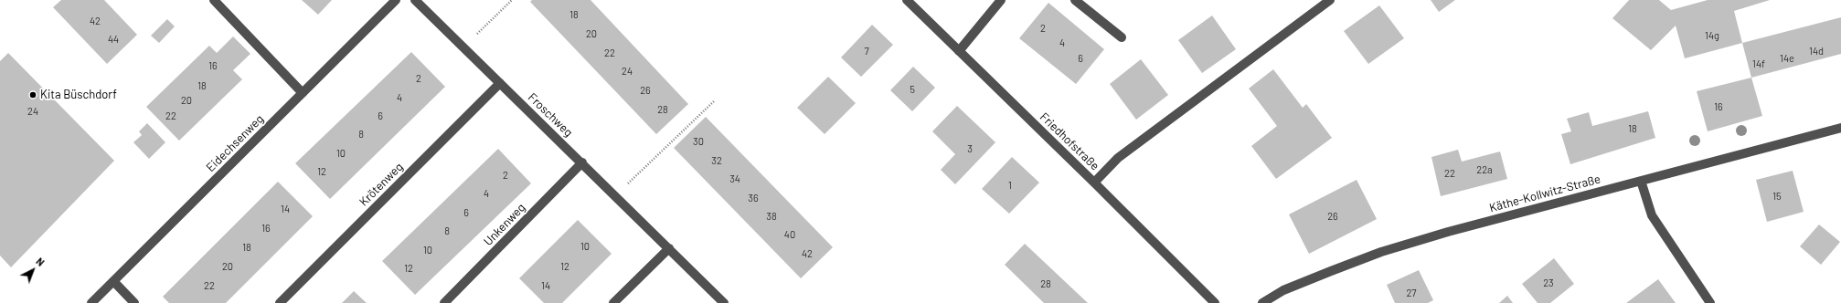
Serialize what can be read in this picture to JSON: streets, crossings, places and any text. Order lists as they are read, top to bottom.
{
  "streets": {
    "street": [
      "Froschweg",
      "Friedhofstraße",
      "Eidechsenweg",
      "Krötenweg",
      "Käthe-Kollwitz-Straße",
      "Unkenweg"
    ]
  },
  "crossings": [
    ["Froschweg", "Krötenweg"],
    ["Froschweg", "Unkenweg"]
  ],
  "places": ["Kita Büschdorf"],
  "house_numbers": [
    "18",
    "42",
    "2",
    "20",
    "14g",
    "44",
    "4",
    "7",
    "14d",
    "22",
    "6",
    "14e",
    "14f",
    "16",
    "24",
    "2",
    "18",
    "5",
    "26",
    "4",
    "20",
    "16",
    "28",
    "24",
    "22",
    "6",
    "18",
    "8",
    "30",
    "3",
    "10",
    "32",
    "22a",
    "12",
    "22",
    "2",
    "34",
    "1",
    "4",
    "15",
    "36",
    "14",
    "6",
    "38",
    "26",
    "16",
    "8",
    "40",
    "10",
    "18",
    "10",
    "42",
    "20",
    "12",
    "12",
    "23",
    "28",
    "22",
    "14",
    "27"
  ],
  "north": "top right"
}
